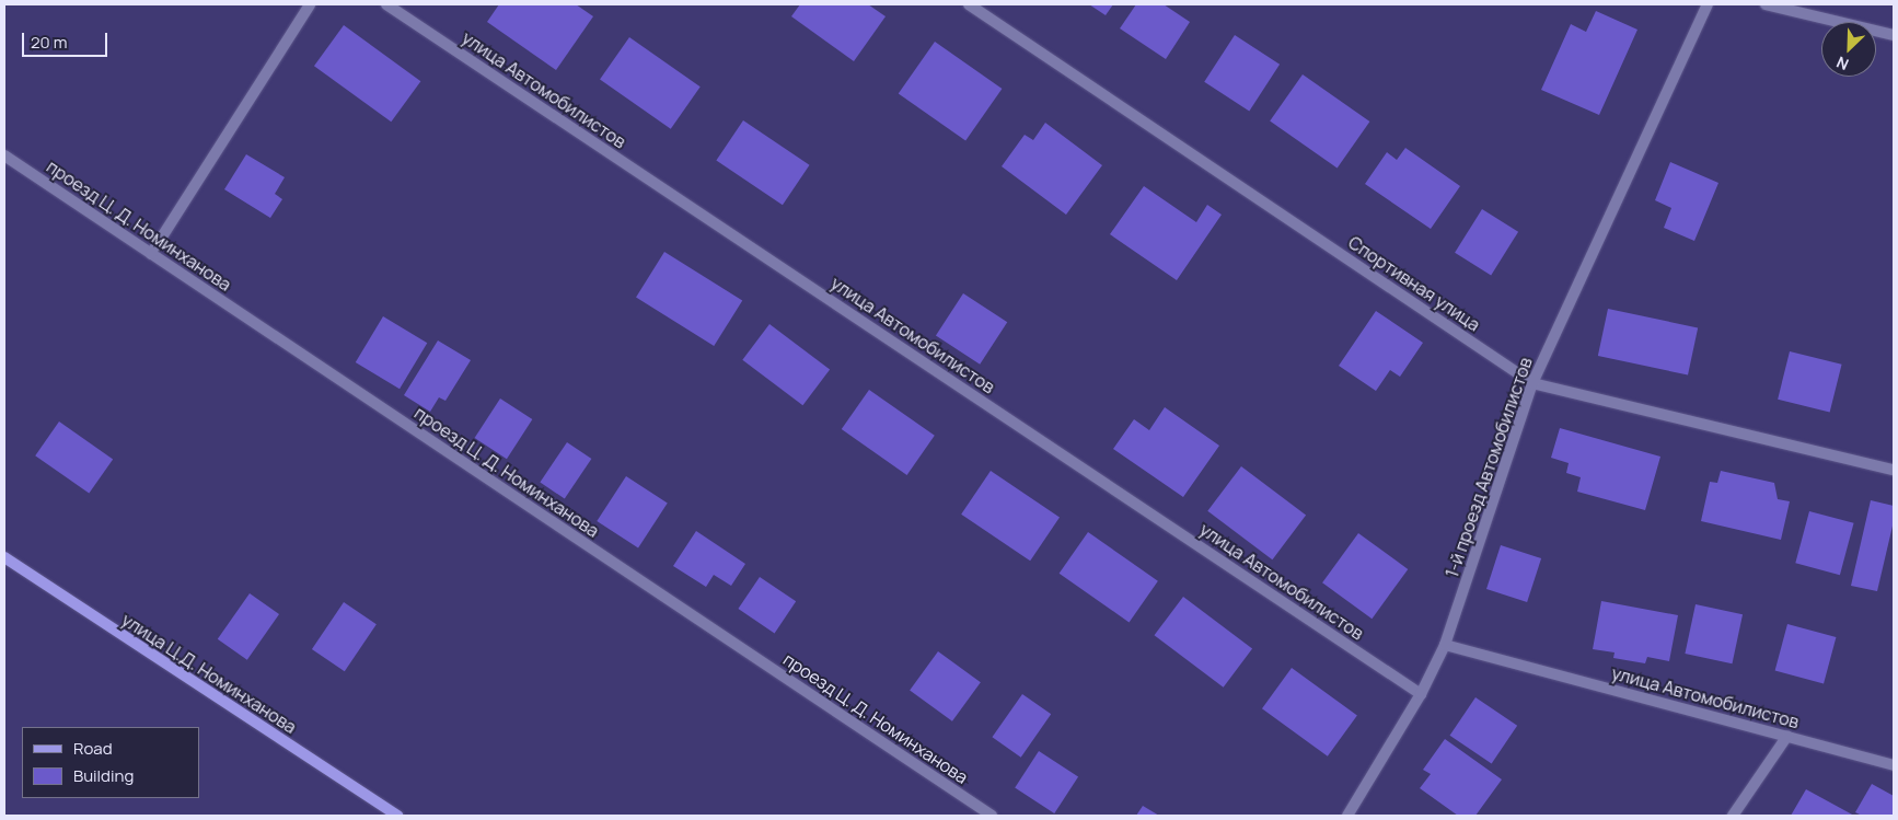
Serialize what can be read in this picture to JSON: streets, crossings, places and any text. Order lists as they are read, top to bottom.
{
  "streets": {
    "street": [
      "улица Автомобилистов",
      "проезд Ц. Д. Номинханова",
      "Спортивная улица",
      "1-й проезд Автомобилистов",
      "улица Ц.Д. Номинханова"
    ]
  },
  "crossings": [
    ["улица Автомобилистов", "1-й проезд Автомобилистов"],
    ["Спортивная улица", "1-й проезд Автомобилистов"]
  ],
  "legend": ["Road", "Building"],
  "scale_bar": "20 m",
  "north": "bottom left"
}
